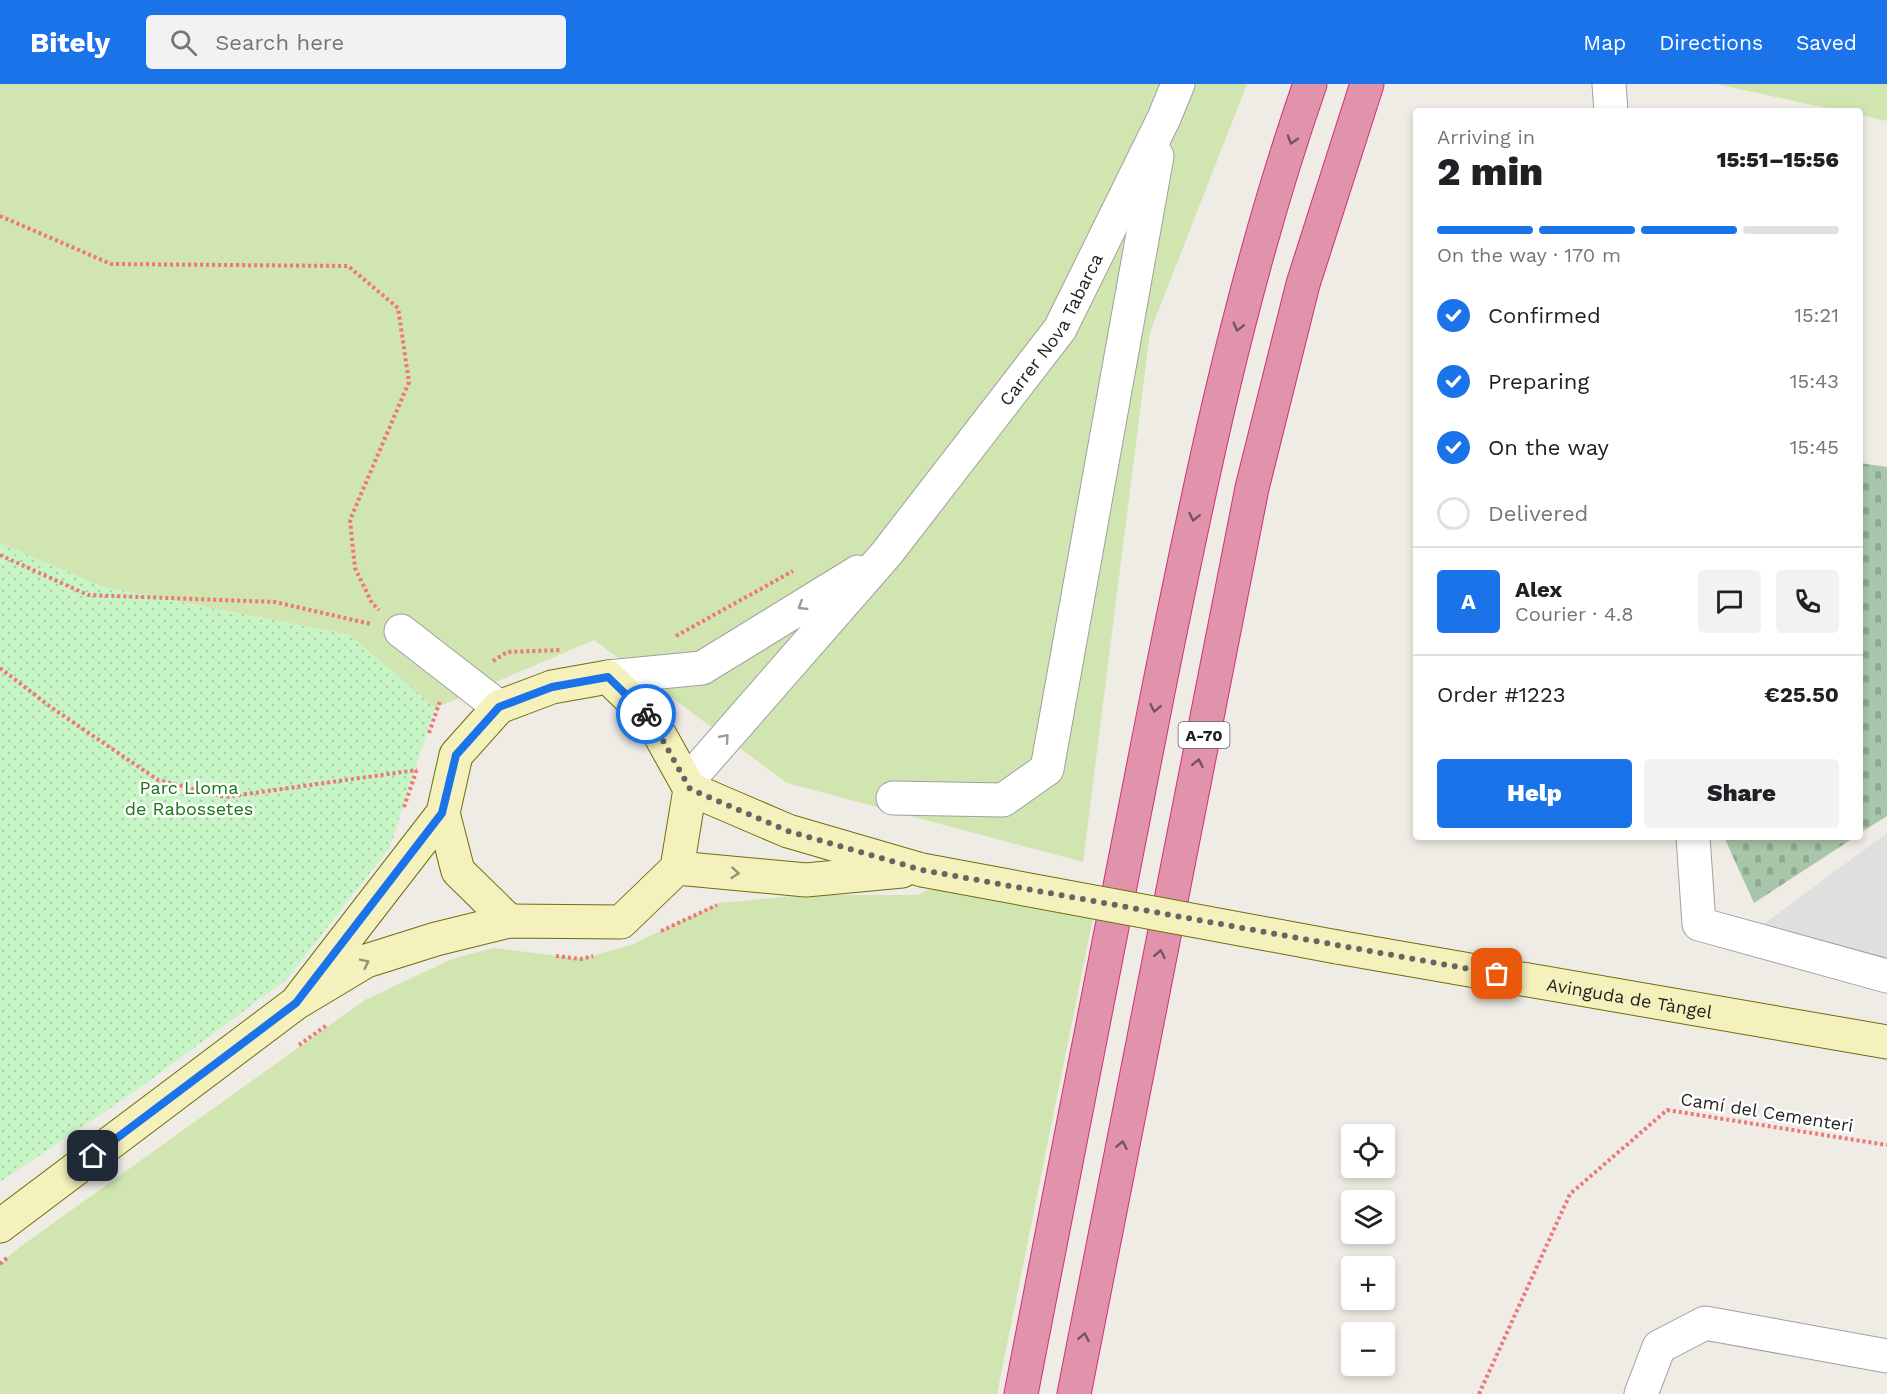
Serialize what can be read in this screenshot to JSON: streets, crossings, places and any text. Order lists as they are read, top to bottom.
{
  "streets": {
    "highway": ["A-70"],
    "main road": ["Avinguda de Tàngel"],
    "street": ["Carrer Nova Tabarca"],
    "path": ["Camí del Cementeri"]
  },
  "parks": ["Parc Lloma de Rabossetes"],
  "page": {
    "header": "Bitely",
    "search": "Search here",
    "nav": ["Map", "Directions", "Saved"],
    "heading": ["2 min", "Arriving in", "15:51–15:56"],
    "panel": [
      "Alex",
      "Courier · 4.8",
      "Order #1223",
      "€25.50"
    ],
    "bar": "On the way · 170 m",
    "list": [
      ["Confirmed", "15:21"],
      ["Preparing", "15:43"],
      ["On the way", "15:45"],
      "Delivered"
    ],
    "round": "A",
    "buttons": ["Help", "Share"],
    "map_buttons": ["+", "−"]
  }
}
